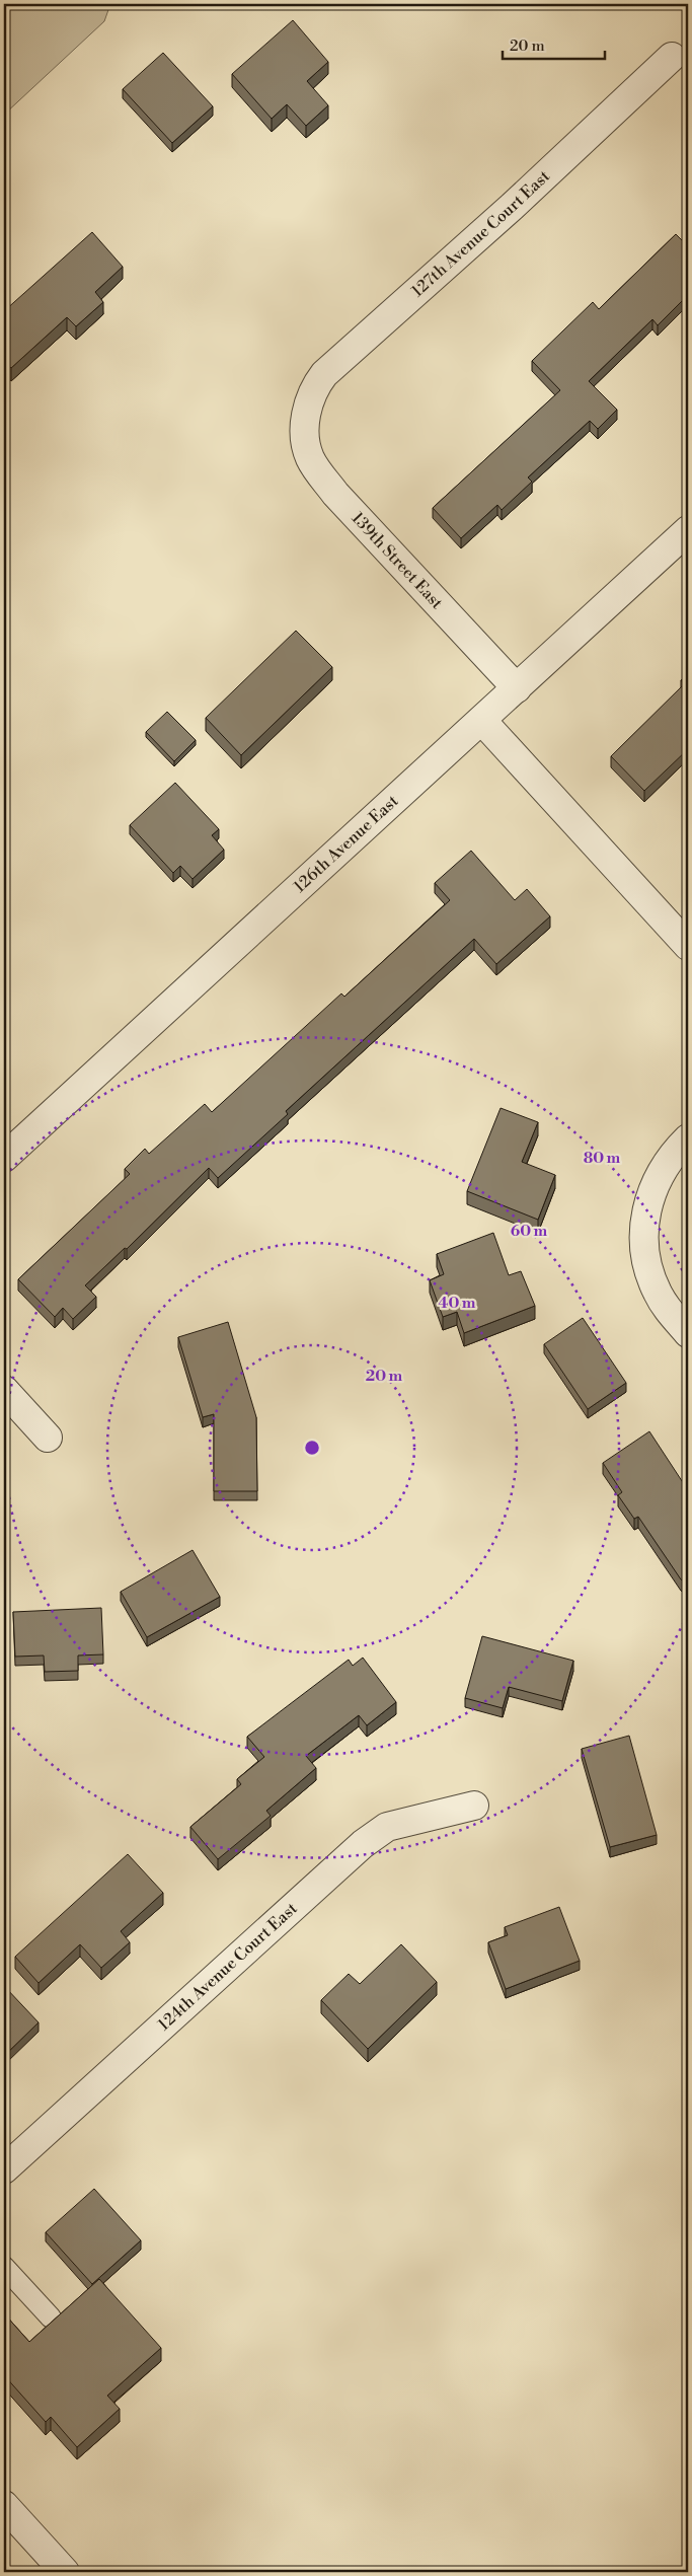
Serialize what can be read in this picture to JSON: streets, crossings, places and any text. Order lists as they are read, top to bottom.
{
  "streets": {
    "street": [
      "127th Avenue Court East",
      "139th Street East",
      "126th Avenue East",
      "124th Avenue Court East"
    ]
  },
  "crossings": [
    ["127th Avenue Court East", "139th Street East"],
    ["139th Street East", "126th Avenue East"]
  ],
  "scale_bar": "20 m",
  "rings": [
    "80 m",
    "60 m",
    "40 m",
    "20 m"
  ]
}
